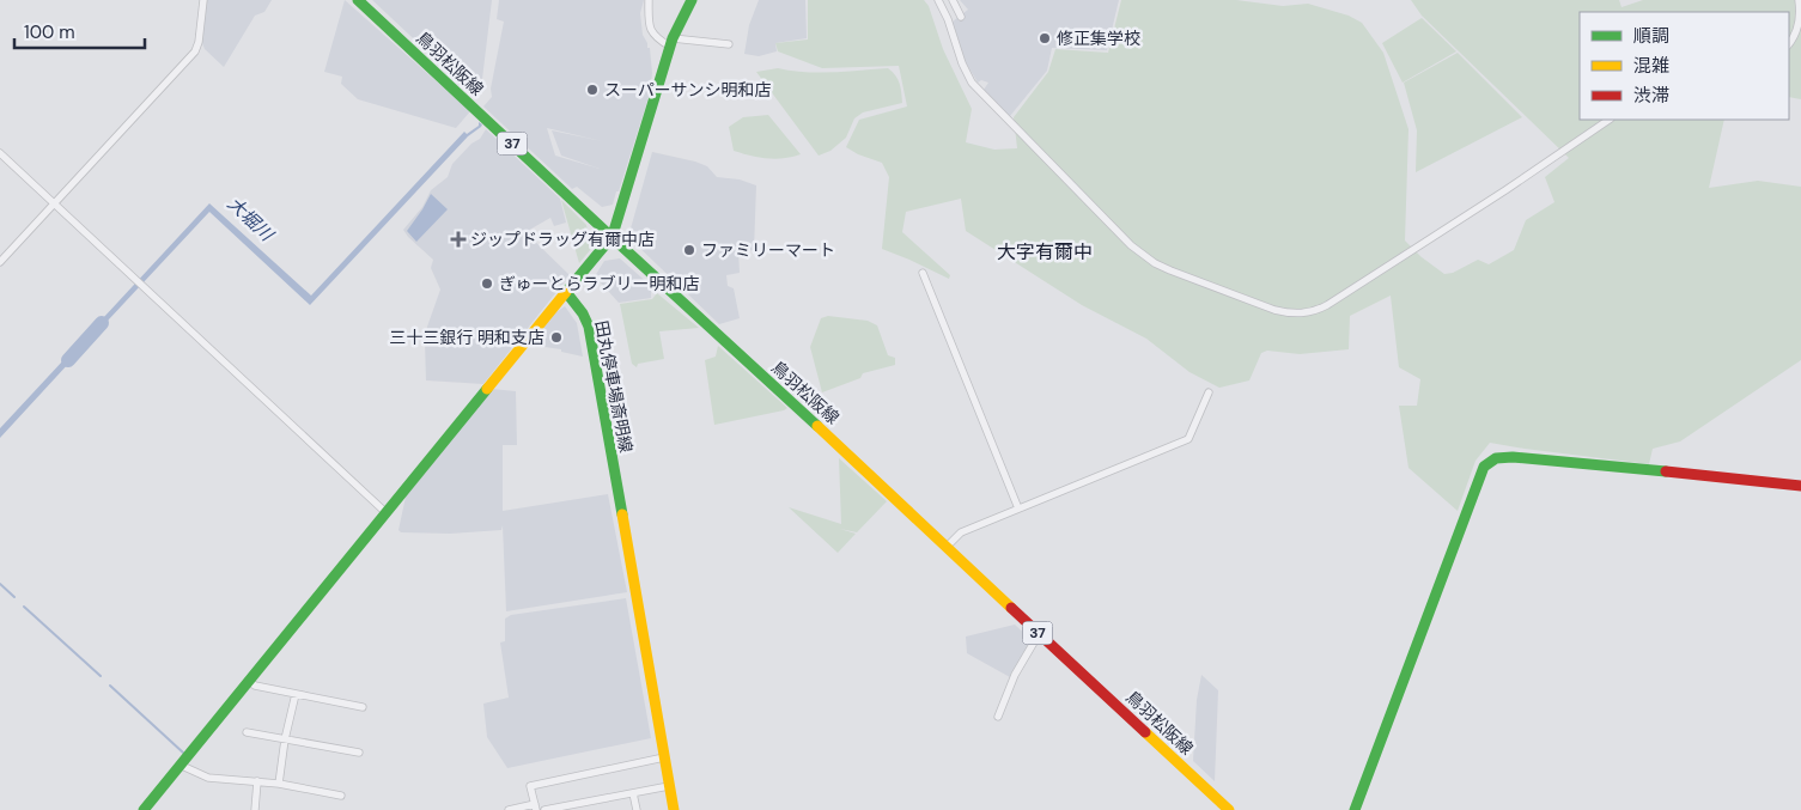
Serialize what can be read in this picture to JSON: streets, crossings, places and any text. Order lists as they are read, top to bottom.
{
  "streets": {
    "main road": ["鳥羽松阪線", "37", "田丸停車場斎明線"]
  },
  "districts": ["大字有爾中"],
  "water": ["大堀川"],
  "places": {
    "other": [
      "修正集学校",
      "スーパーサンシ明和店",
      "ファミリーマート",
      "ぎゅーとらラブリー明和店",
      "三十三銀行 明和支店"
    ],
    "health": ["ジップドラッグ有爾中店"]
  },
  "legend": ["順調", "混雑", "渋滞"],
  "scale_bar": "100 m"
}
